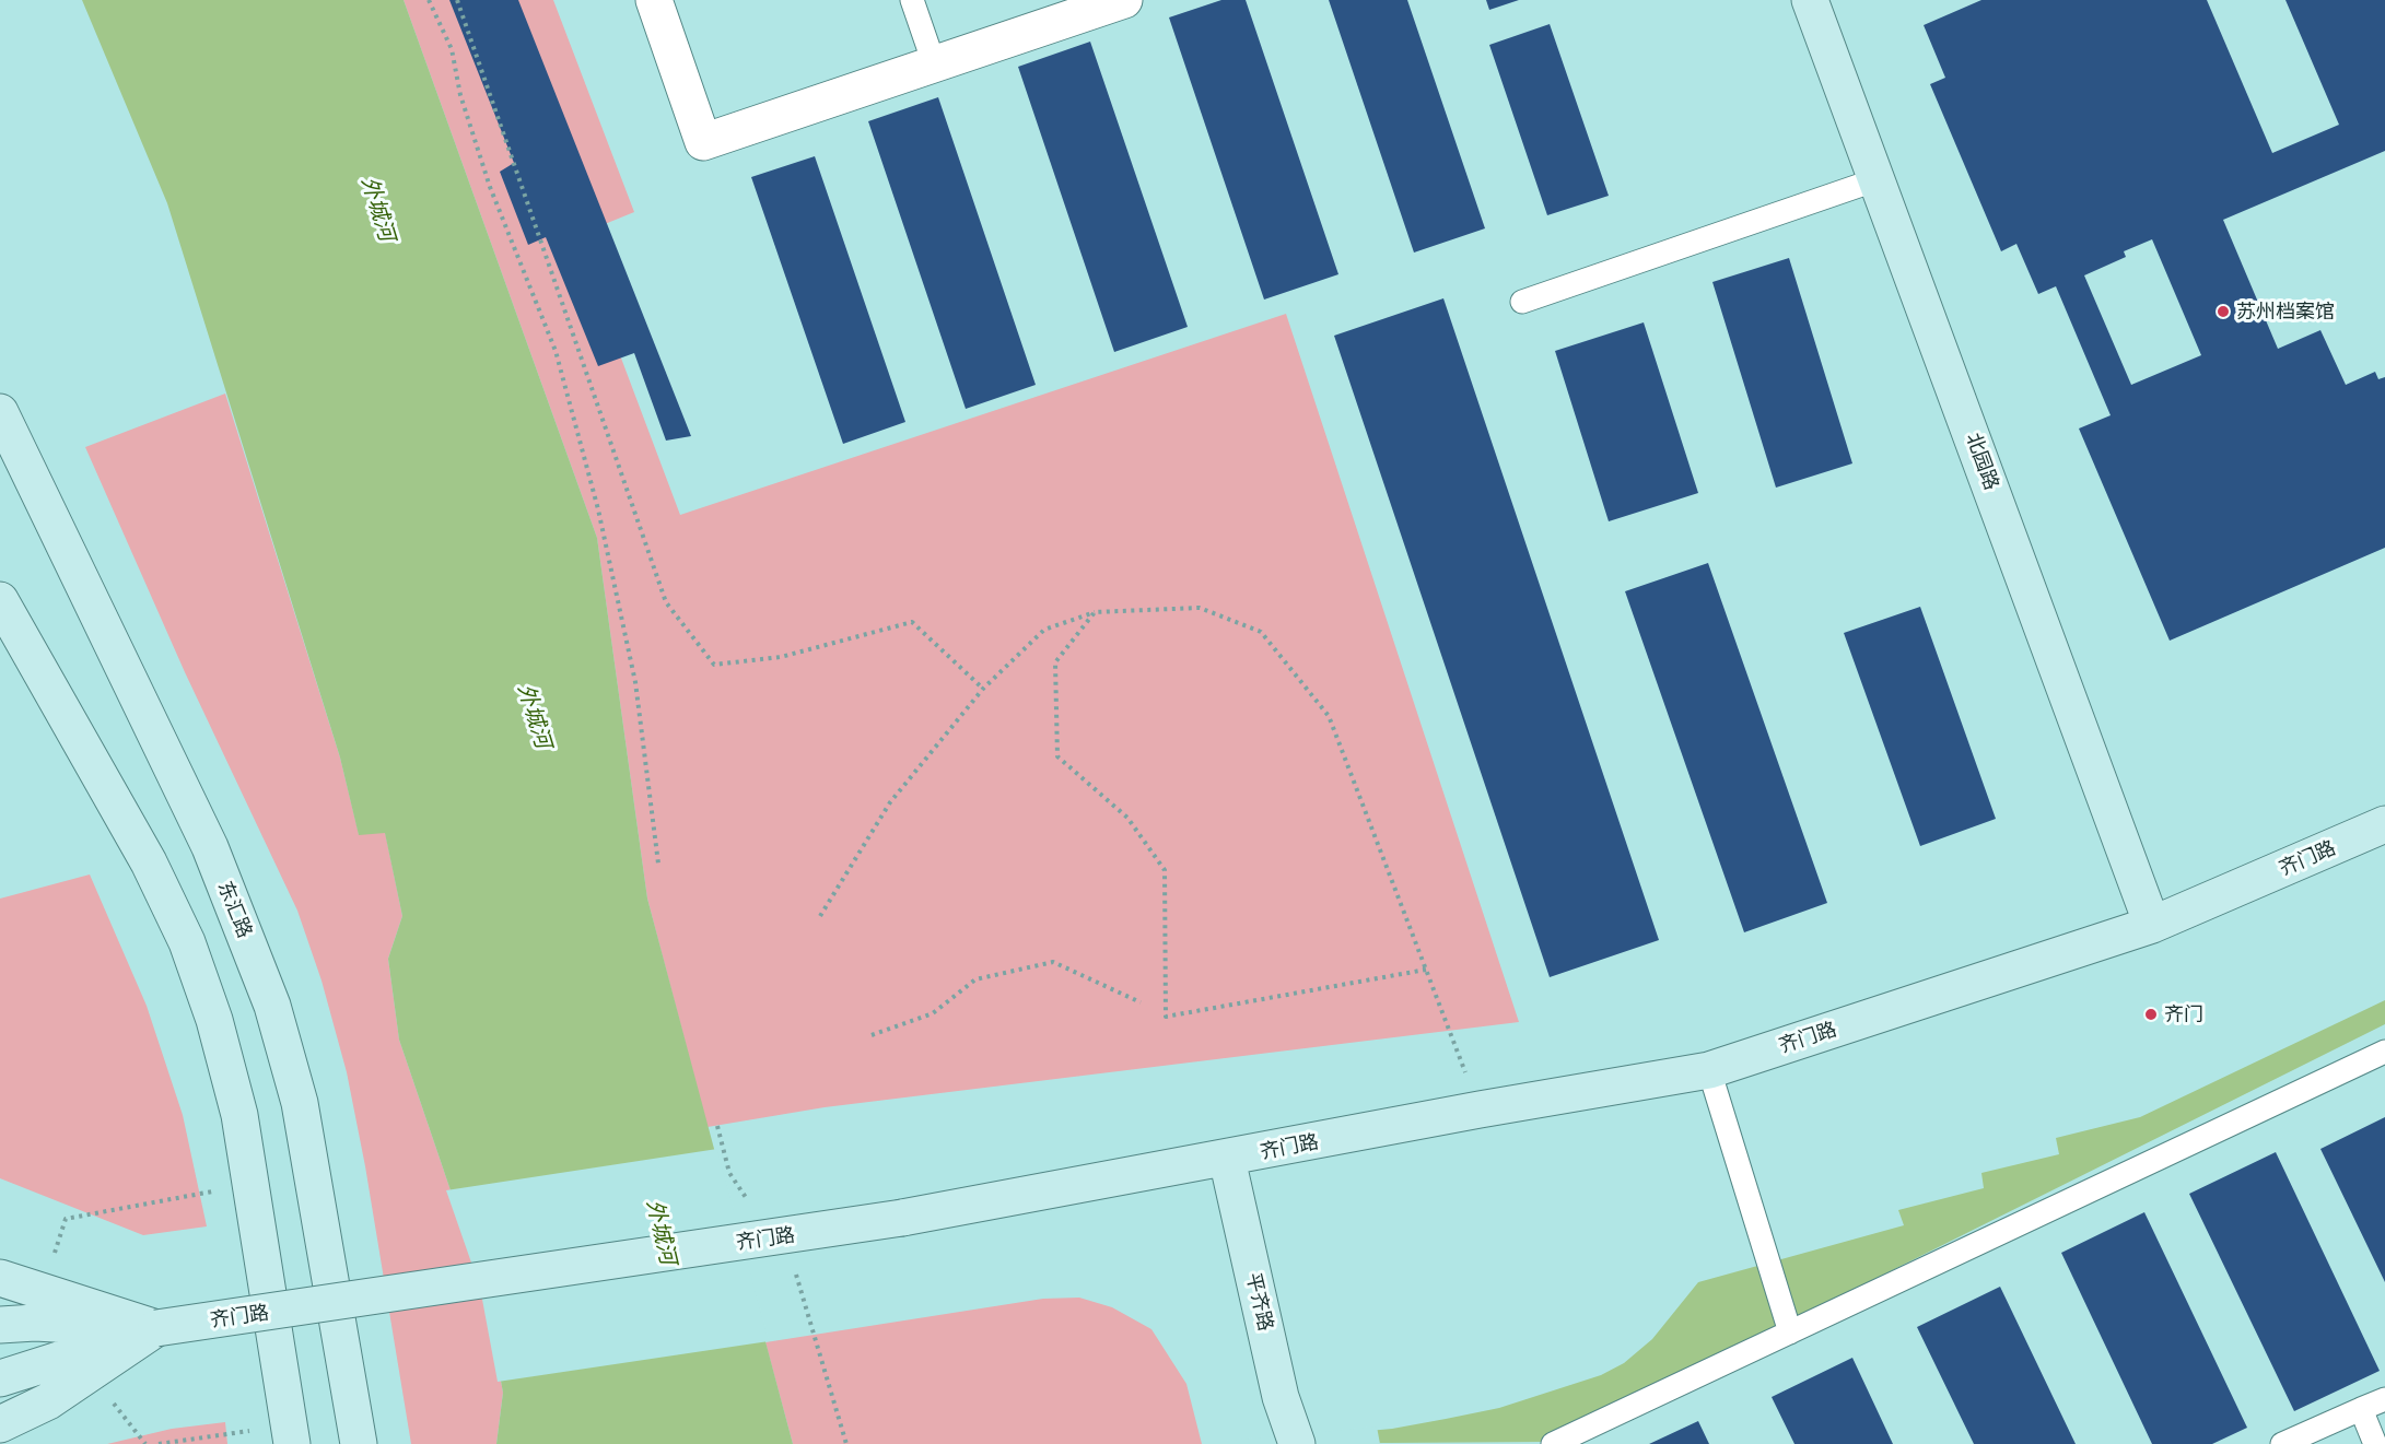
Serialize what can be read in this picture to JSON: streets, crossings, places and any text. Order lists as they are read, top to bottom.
{
  "streets": {
    "main road": [
      "北园路",
      "齐门路",
      "东汇路",
      "平齐路"
    ]
  },
  "crossings": [
    ["北园路", "齐门路"],
    ["齐门路", "平齐路"]
  ],
  "water": ["外城河"],
  "places": ["苏州档案馆", "齐门"]
}
